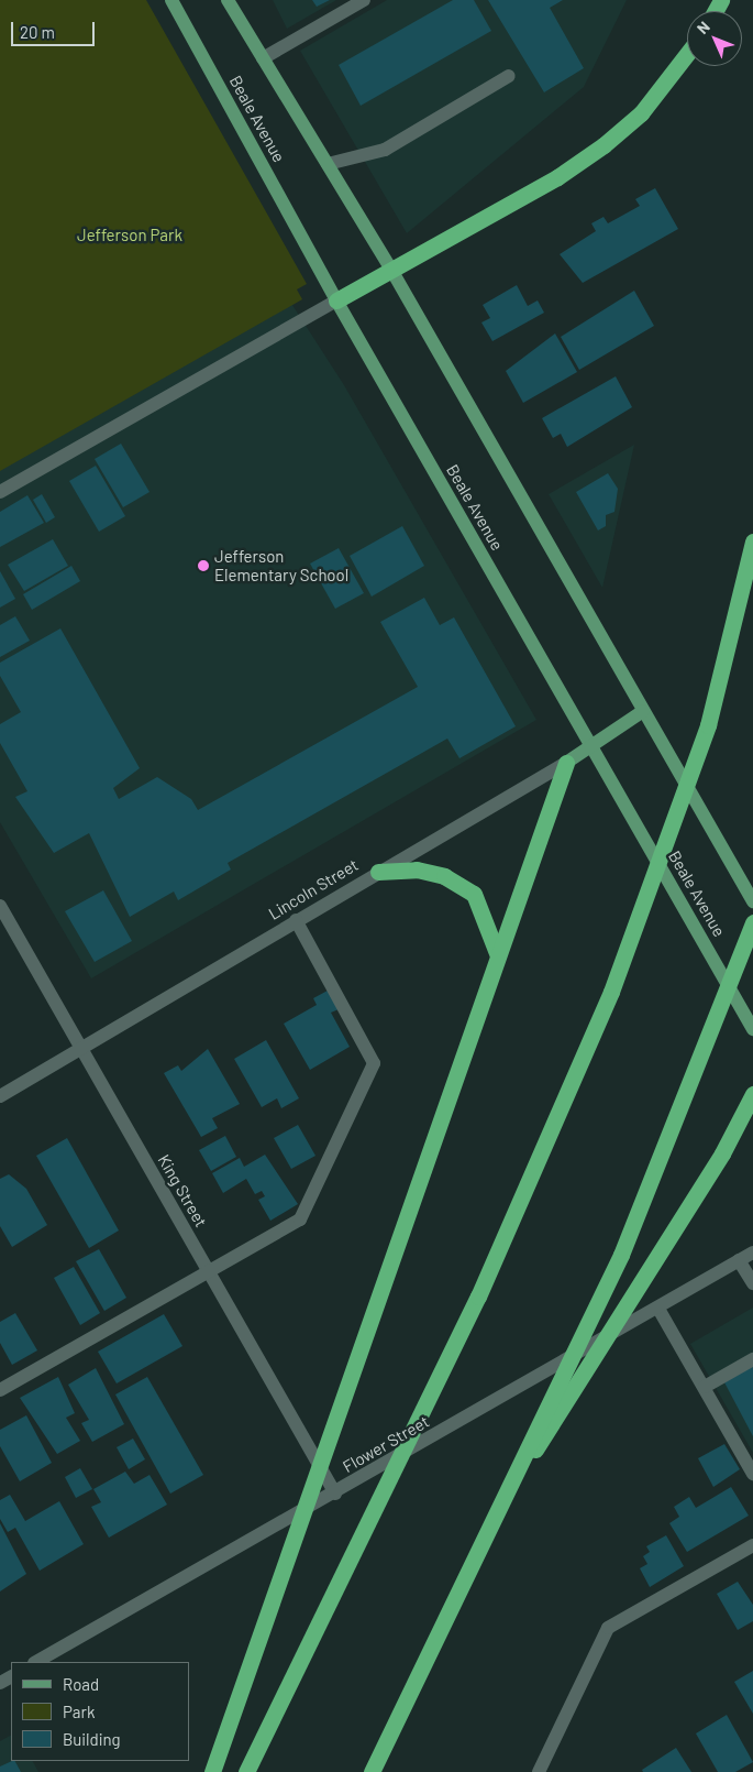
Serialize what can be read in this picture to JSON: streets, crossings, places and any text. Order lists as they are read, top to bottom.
{
  "streets": {
    "main road": ["Beale Avenue", "Lincoln Street"],
    "street": ["King Street", "Flower Street"]
  },
  "crossings": [
    ["Beale Avenue", "Lincoln Street"],
    ["Lincoln Street", "King Street"],
    ["King Street", "Flower Street"]
  ],
  "parks": ["Jefferson Park"],
  "places": ["Jefferson Elementary School"],
  "legend": ["Road", "Park", "Building"],
  "scale_bar": "20 m",
  "north": "top left"
}
